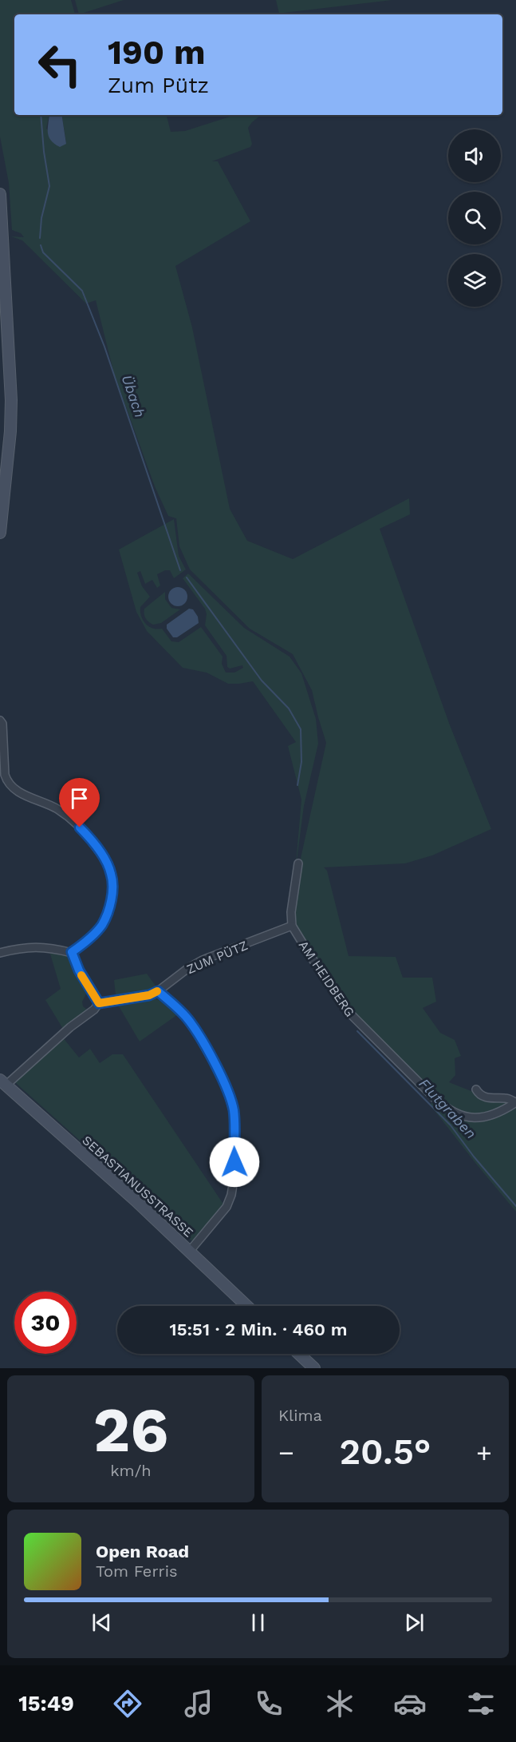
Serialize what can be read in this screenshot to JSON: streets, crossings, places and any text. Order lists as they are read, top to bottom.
{
  "streets": {
    "street": ["ZUM PÜTZ", "AM HEIDBERG", "SEBASTIANUSSTRASSE"]
  },
  "crossings": [
    ["ZUM PÜTZ", "AM HEIDBERG"]
  ],
  "water": ["Übach", "Flutgraben"],
  "page": {
    "turn": ["190 m", "Zum Pütz"],
    "limit": "30",
    "trip": "15:51 · 2 Min. · 460 m",
    "tile": [
      ["26", "km/h"],
      "Klima"
    ],
    "heat": ["−", "20.5°", "+"],
    "song": ["Open Road", "Tom Ferris"],
    "tabs": "15:49"
  }
}
